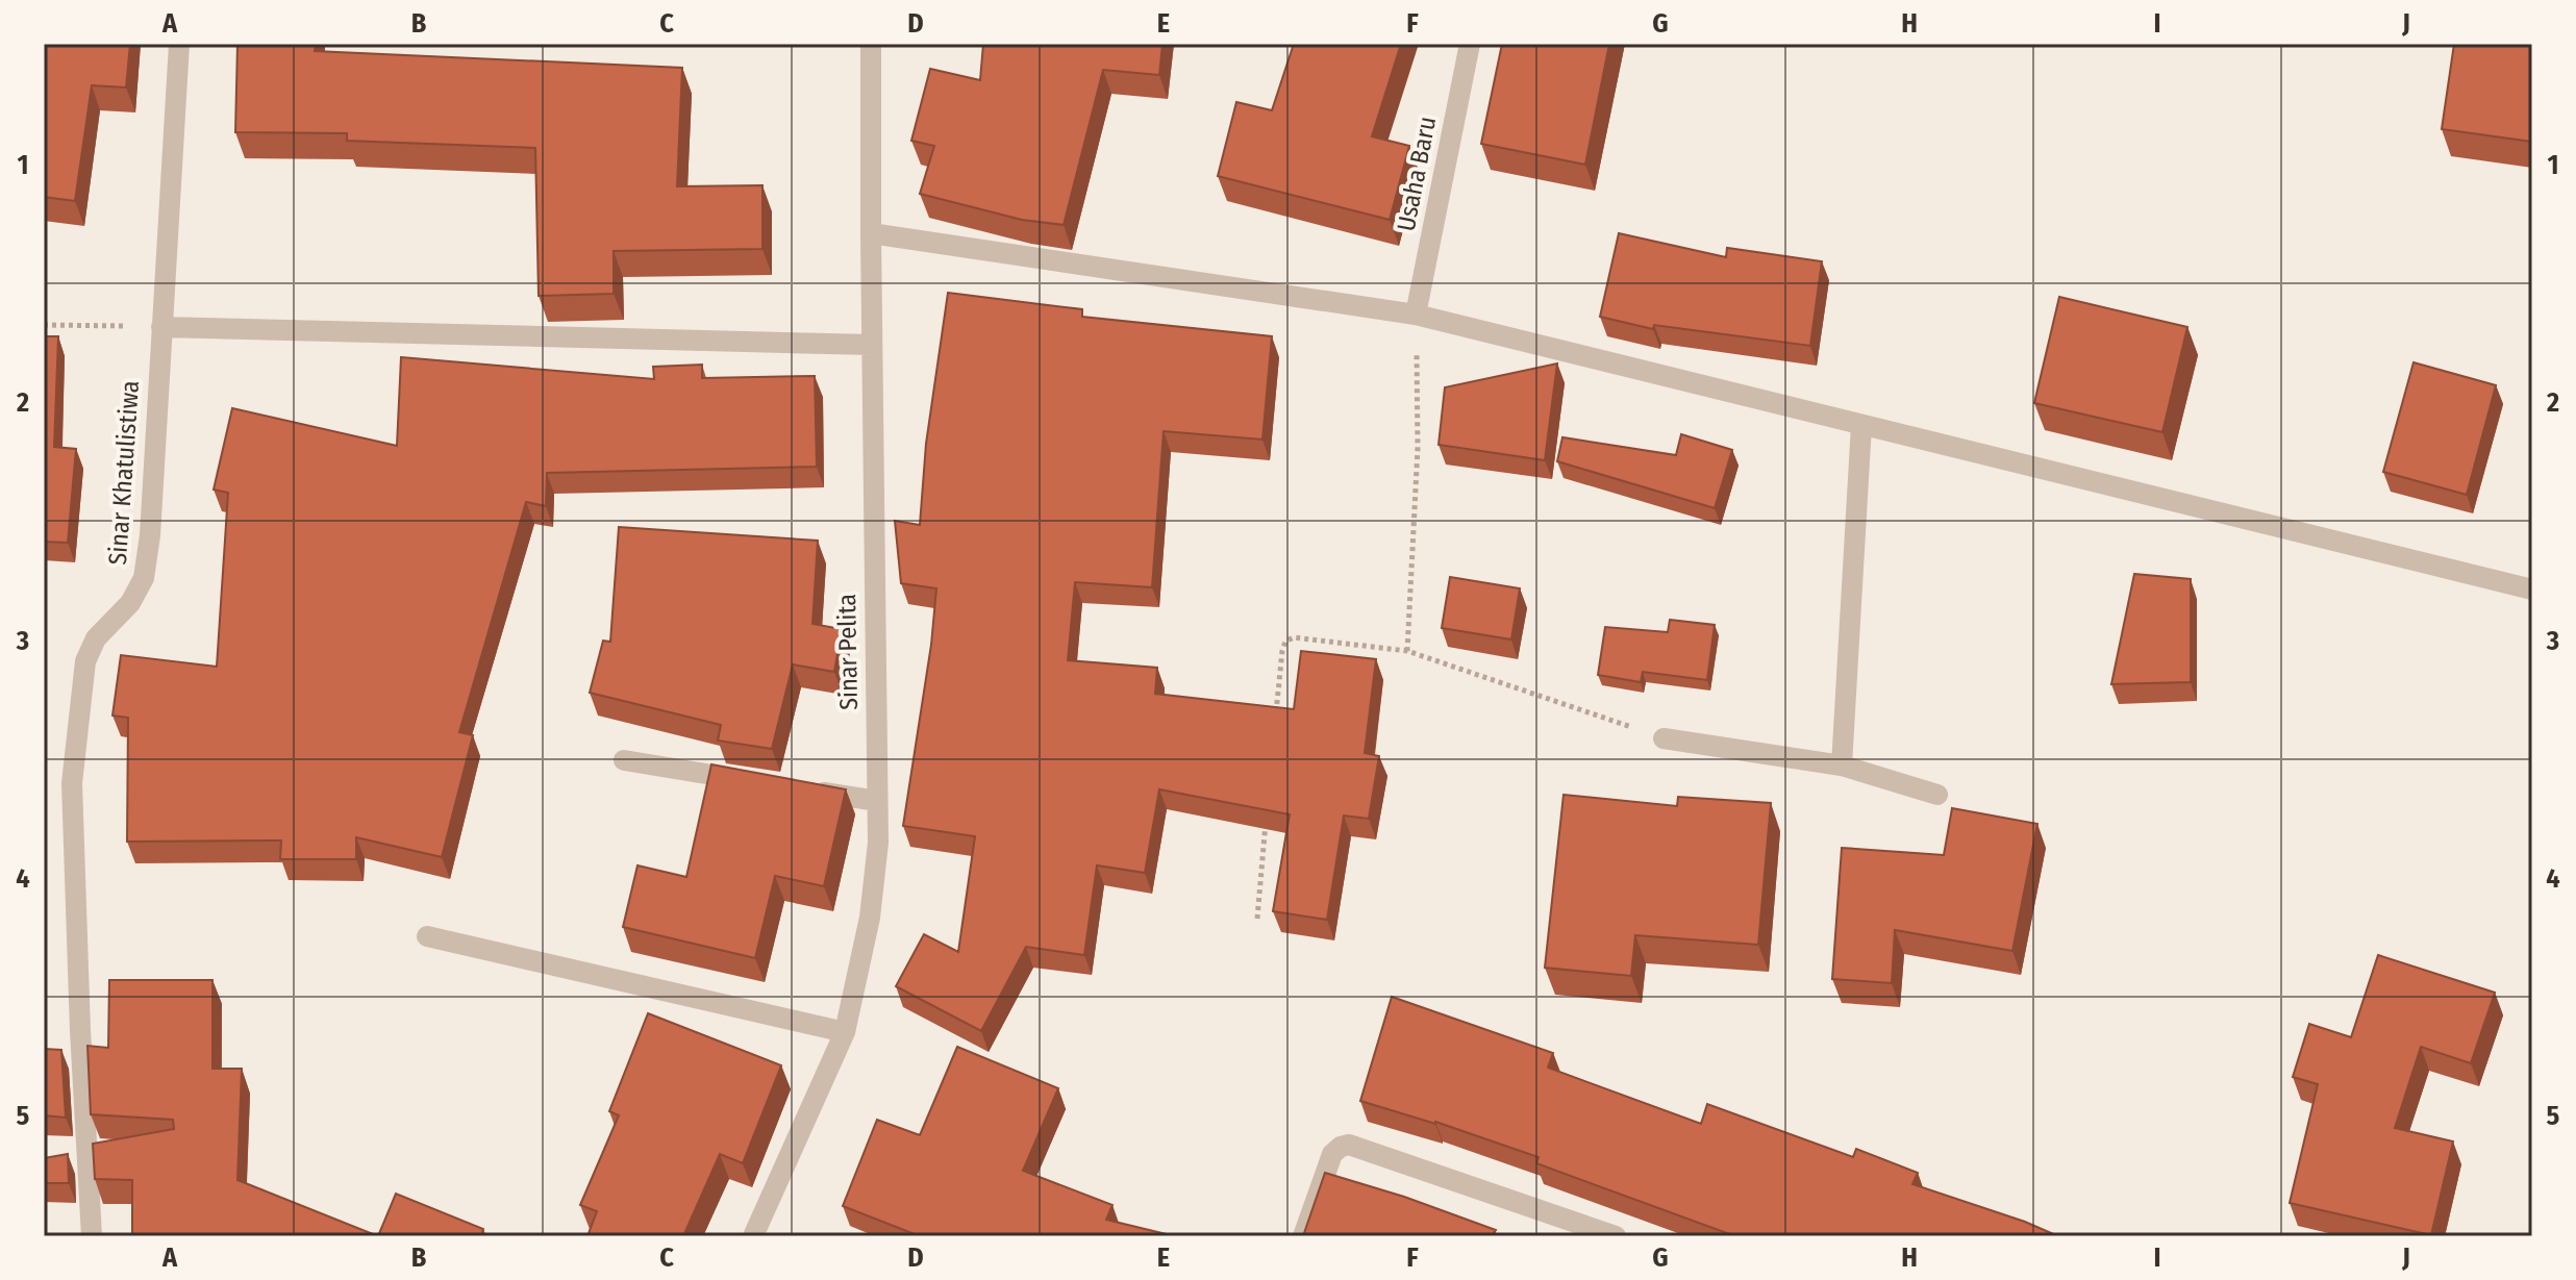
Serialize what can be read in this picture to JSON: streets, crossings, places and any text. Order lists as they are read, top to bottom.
{
  "streets": {
    "street": ["Usaha Baru", "Sinar Khatulistiwa", "Sinar Pelita"]
  },
  "grid": {
    "columns": [
      "A",
      "B",
      "C",
      "D",
      "E",
      "F",
      "G",
      "H",
      "I",
      "J"
    ],
    "rows": [
      "1",
      "2",
      "3",
      "4",
      "5"
    ]
  }
}
